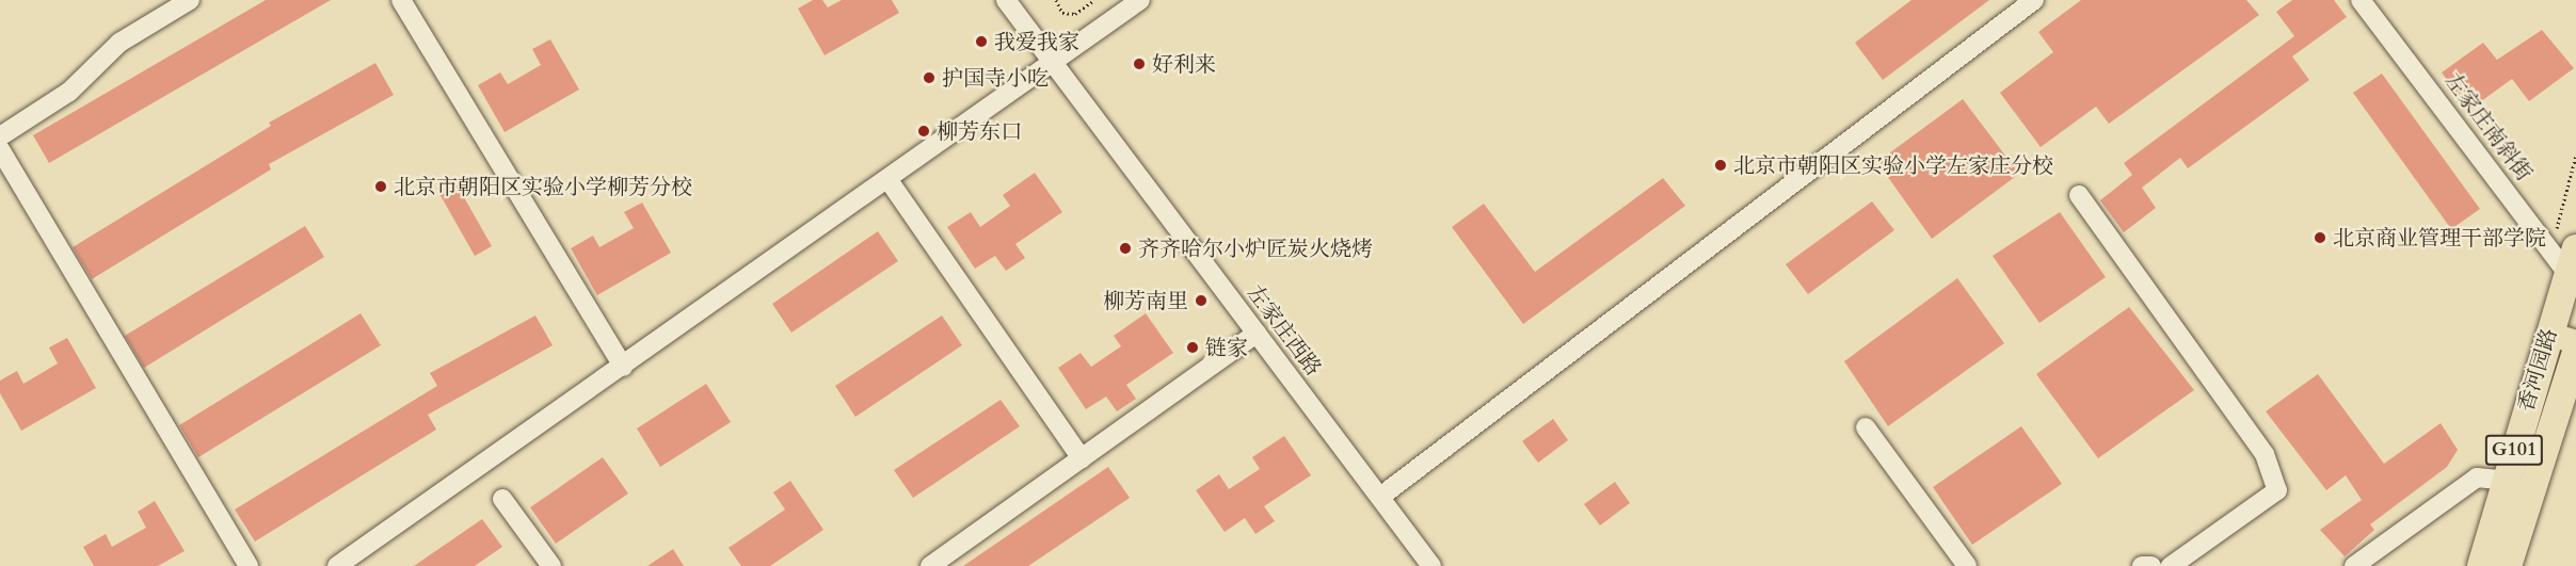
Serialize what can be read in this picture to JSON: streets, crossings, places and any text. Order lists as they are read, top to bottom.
{
  "streets": {
    "highway": ["香河园路", "G101"],
    "street": ["左家庄南斜街", "左家庄西路"]
  },
  "crossings": [
    ["左家庄南斜街", "香河园路"]
  ],
  "places": [
    "我爱我家",
    "好利来",
    "护国寺小吃",
    "柳芳东口",
    "北京市朝阳区实验小学左家庄分校",
    "北京市朝阳区实验小学柳芳分校",
    "北京商业管理干部学院",
    "齐齐哈尔小炉匠炭火烧烤",
    "柳芳南里",
    "链家"
  ]
}
